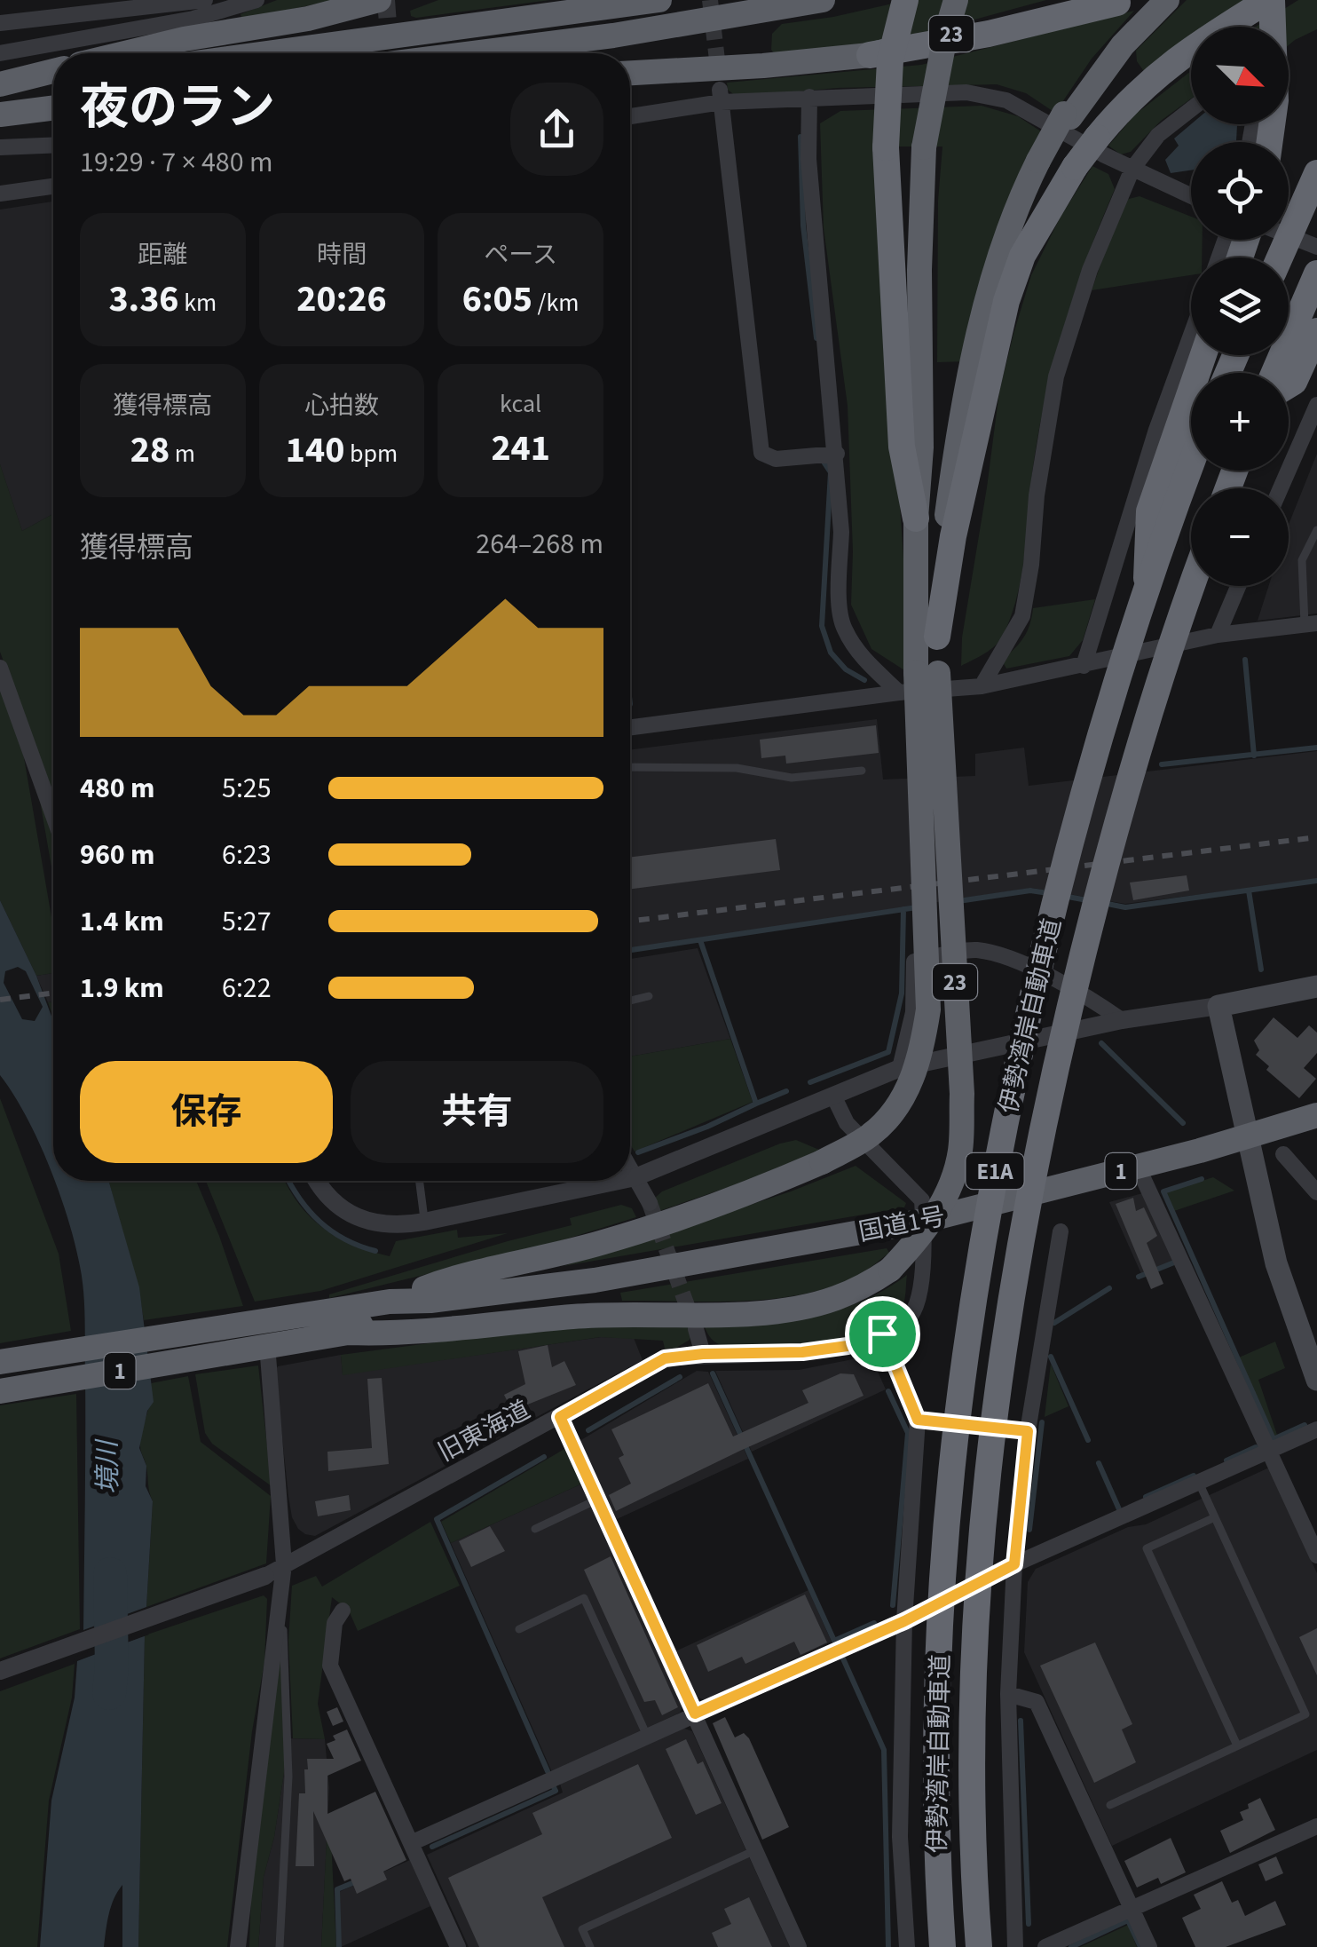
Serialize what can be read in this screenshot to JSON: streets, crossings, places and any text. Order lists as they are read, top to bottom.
{
  "streets": {
    "highway": [
      "23",
      "伊勢湾岸自動車道",
      "E1A",
      "1",
      "国道1号"
    ],
    "street": ["旧東海道"]
  },
  "crossings": [
    ["23", "国道1号"],
    ["国道1号", "旧東海道"]
  ],
  "water": ["境川"],
  "north": "bottom right",
  "page": {
    "map_buttons": ["+", "−"],
    "heading": ["夜のラン", "19:29 · 7 × 480 m"],
    "stats": [
      ["距離", "3.36 km"],
      ["時間", "20:26"],
      ["ペース", "6:05 /km"],
      ["獲得標高", "28 m"],
      ["心拍数", "140 bpm"],
      ["kcal", "241"]
    ],
    "chart": ["獲得標高", "264–268 m"],
    "list": [
      {
        "name": "480 m",
        "note": "5:25"
      },
      {
        "name": "960 m",
        "note": "6:23"
      },
      {
        "name": "1.4 km",
        "note": "5:27"
      },
      {
        "name": "1.9 km",
        "note": "6:22"
      }
    ],
    "buttons": ["保存", "共有"]
  }
}
